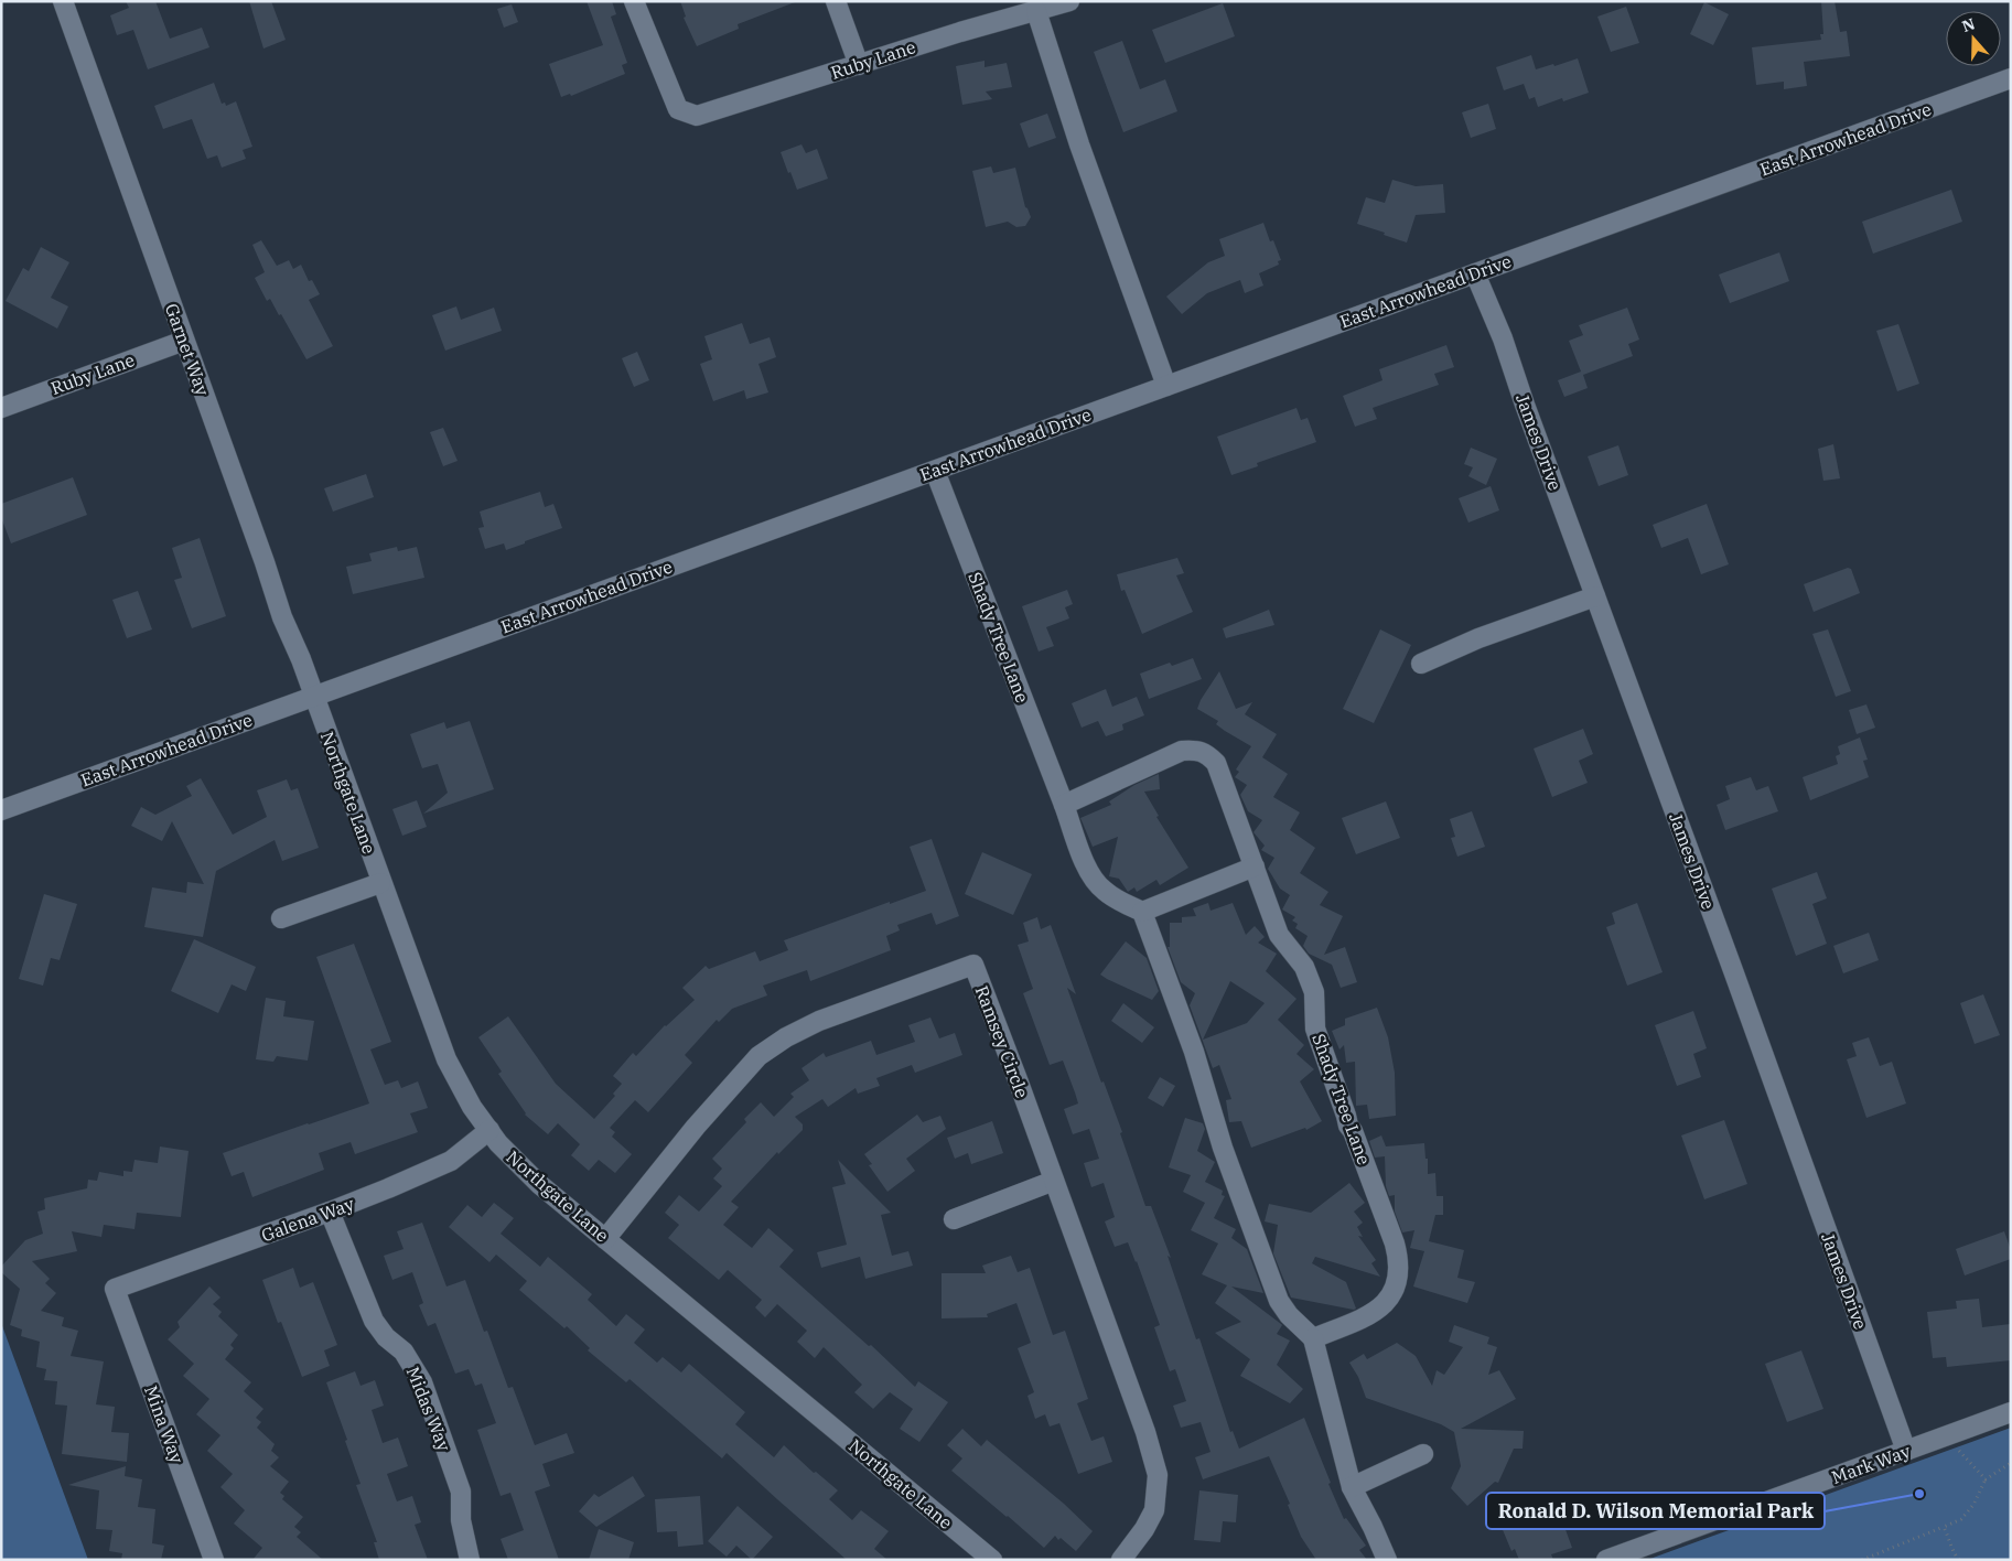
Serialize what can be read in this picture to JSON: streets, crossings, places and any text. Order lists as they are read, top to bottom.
{
  "streets": {
    "street": [
      "Ruby Lane",
      "East Arrowhead Drive",
      "Garnet Way",
      "James Drive",
      "Shady Tree Lane",
      "Northgate Lane",
      "Ramsey Circle",
      "Galena Way",
      "Midas Way",
      "Mina Way",
      "Mark Way"
    ]
  },
  "crossings": [
    ["Ruby Lane", "Garnet Way"],
    ["East Arrowhead Drive", "Garnet Way"],
    ["East Arrowhead Drive", "James Drive"],
    ["East Arrowhead Drive", "Shady Tree Lane"],
    ["East Arrowhead Drive", "Northgate Lane"],
    ["Garnet Way", "Northgate Lane"],
    ["James Drive", "Mark Way"],
    ["Northgate Lane", "Ramsey Circle"],
    ["Northgate Lane", "Galena Way"],
    ["Galena Way", "Midas Way"],
    ["Galena Way", "Mina Way"]
  ],
  "places": ["Ronald D. Wilson Memorial Park"],
  "north": "top"
}
